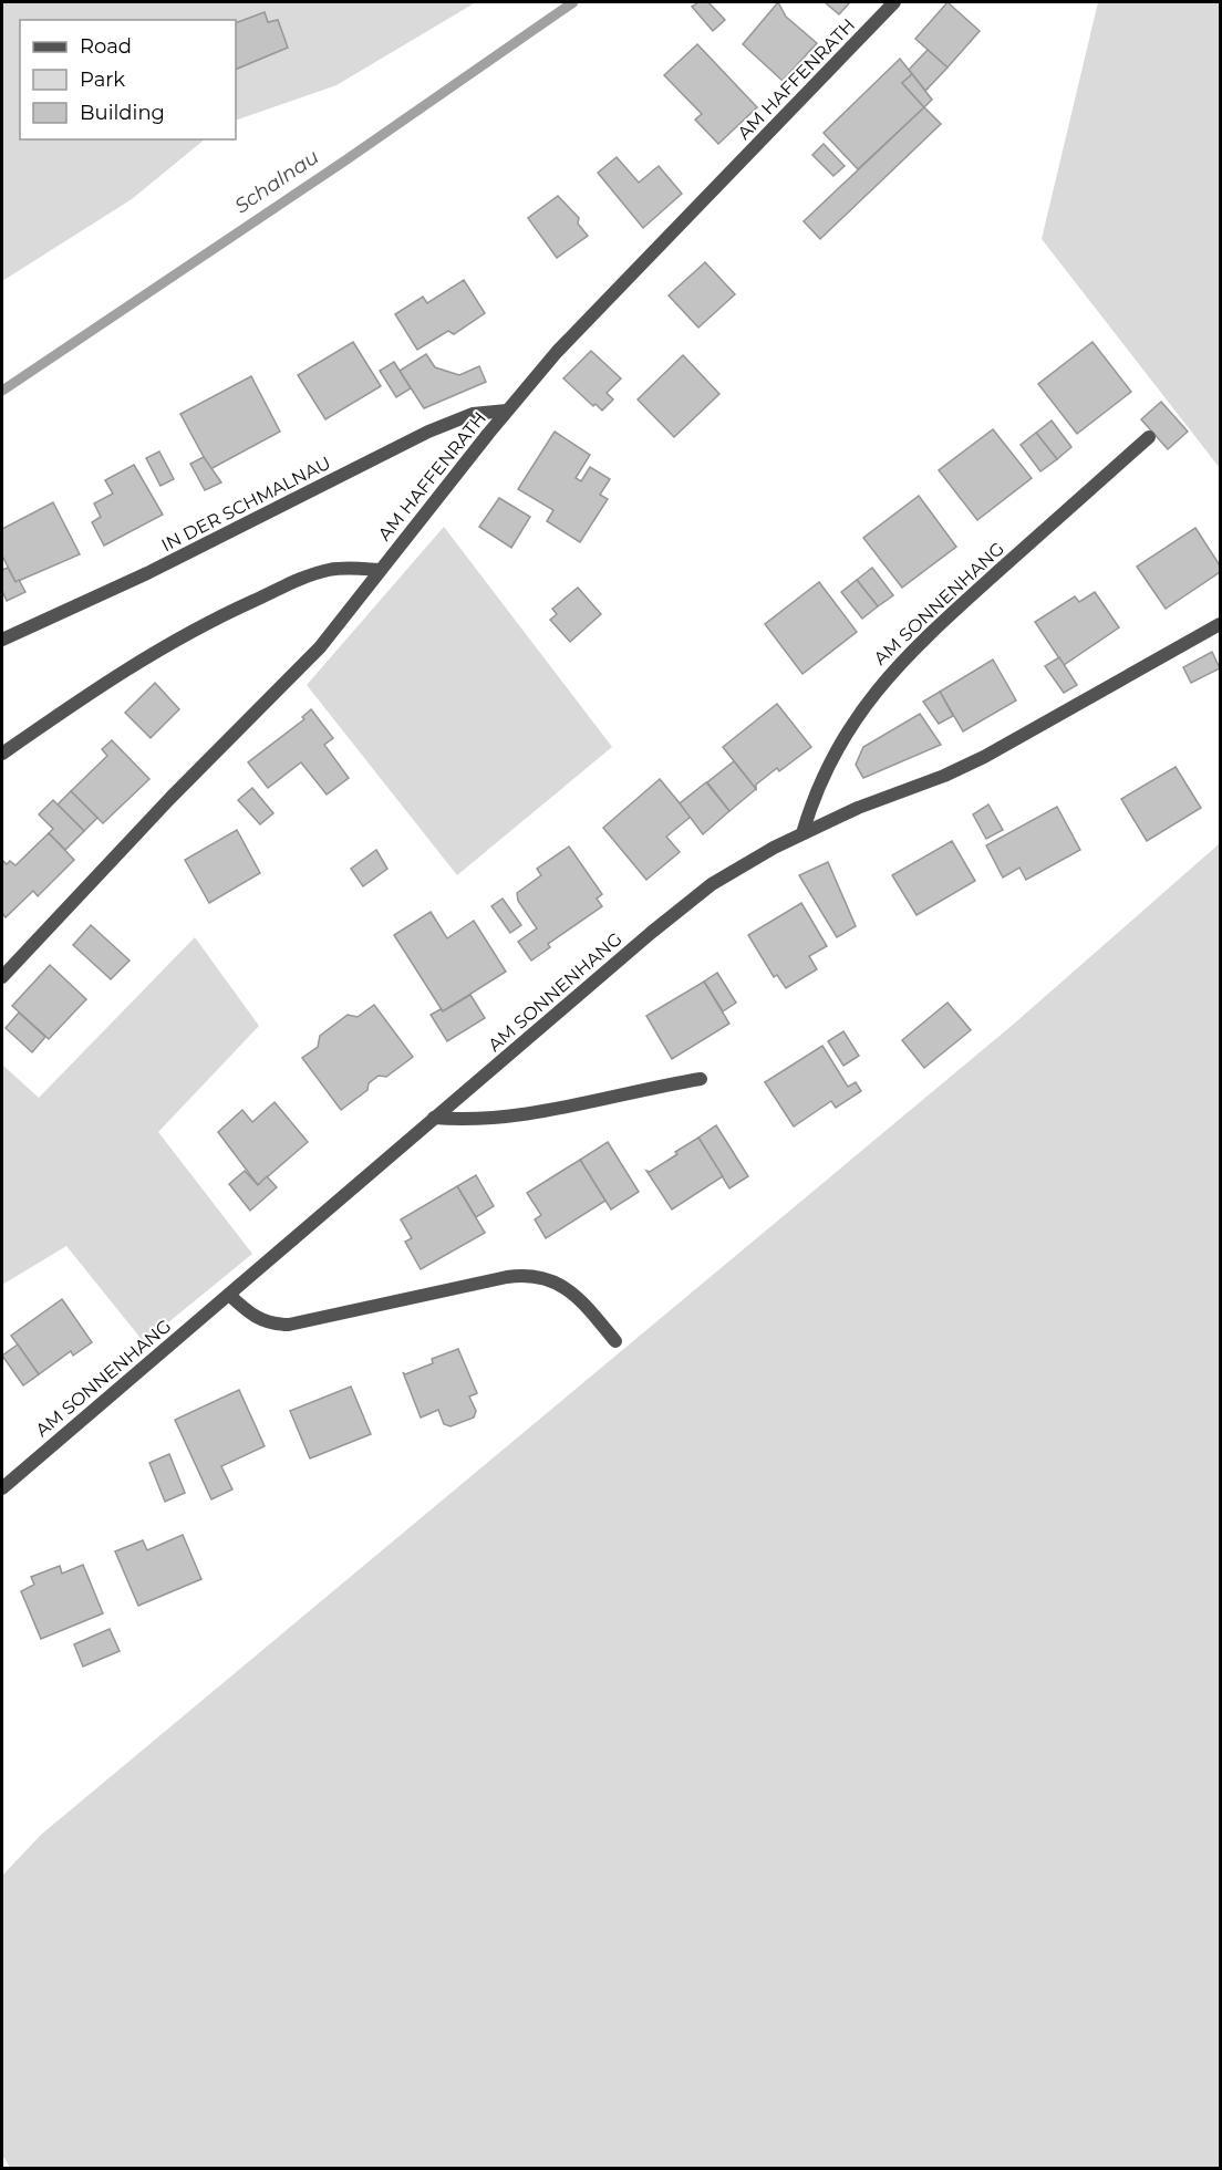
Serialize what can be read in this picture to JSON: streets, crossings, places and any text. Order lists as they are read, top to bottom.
{
  "streets": {
    "street": ["AM HAFFENRATH", "IN DER SCHMALNAU", "AM SONNENHANG"]
  },
  "crossings": [
    ["AM HAFFENRATH", "IN DER SCHMALNAU"]
  ],
  "water": ["Schalnau"],
  "legend": ["Road", "Park", "Building"]
}
